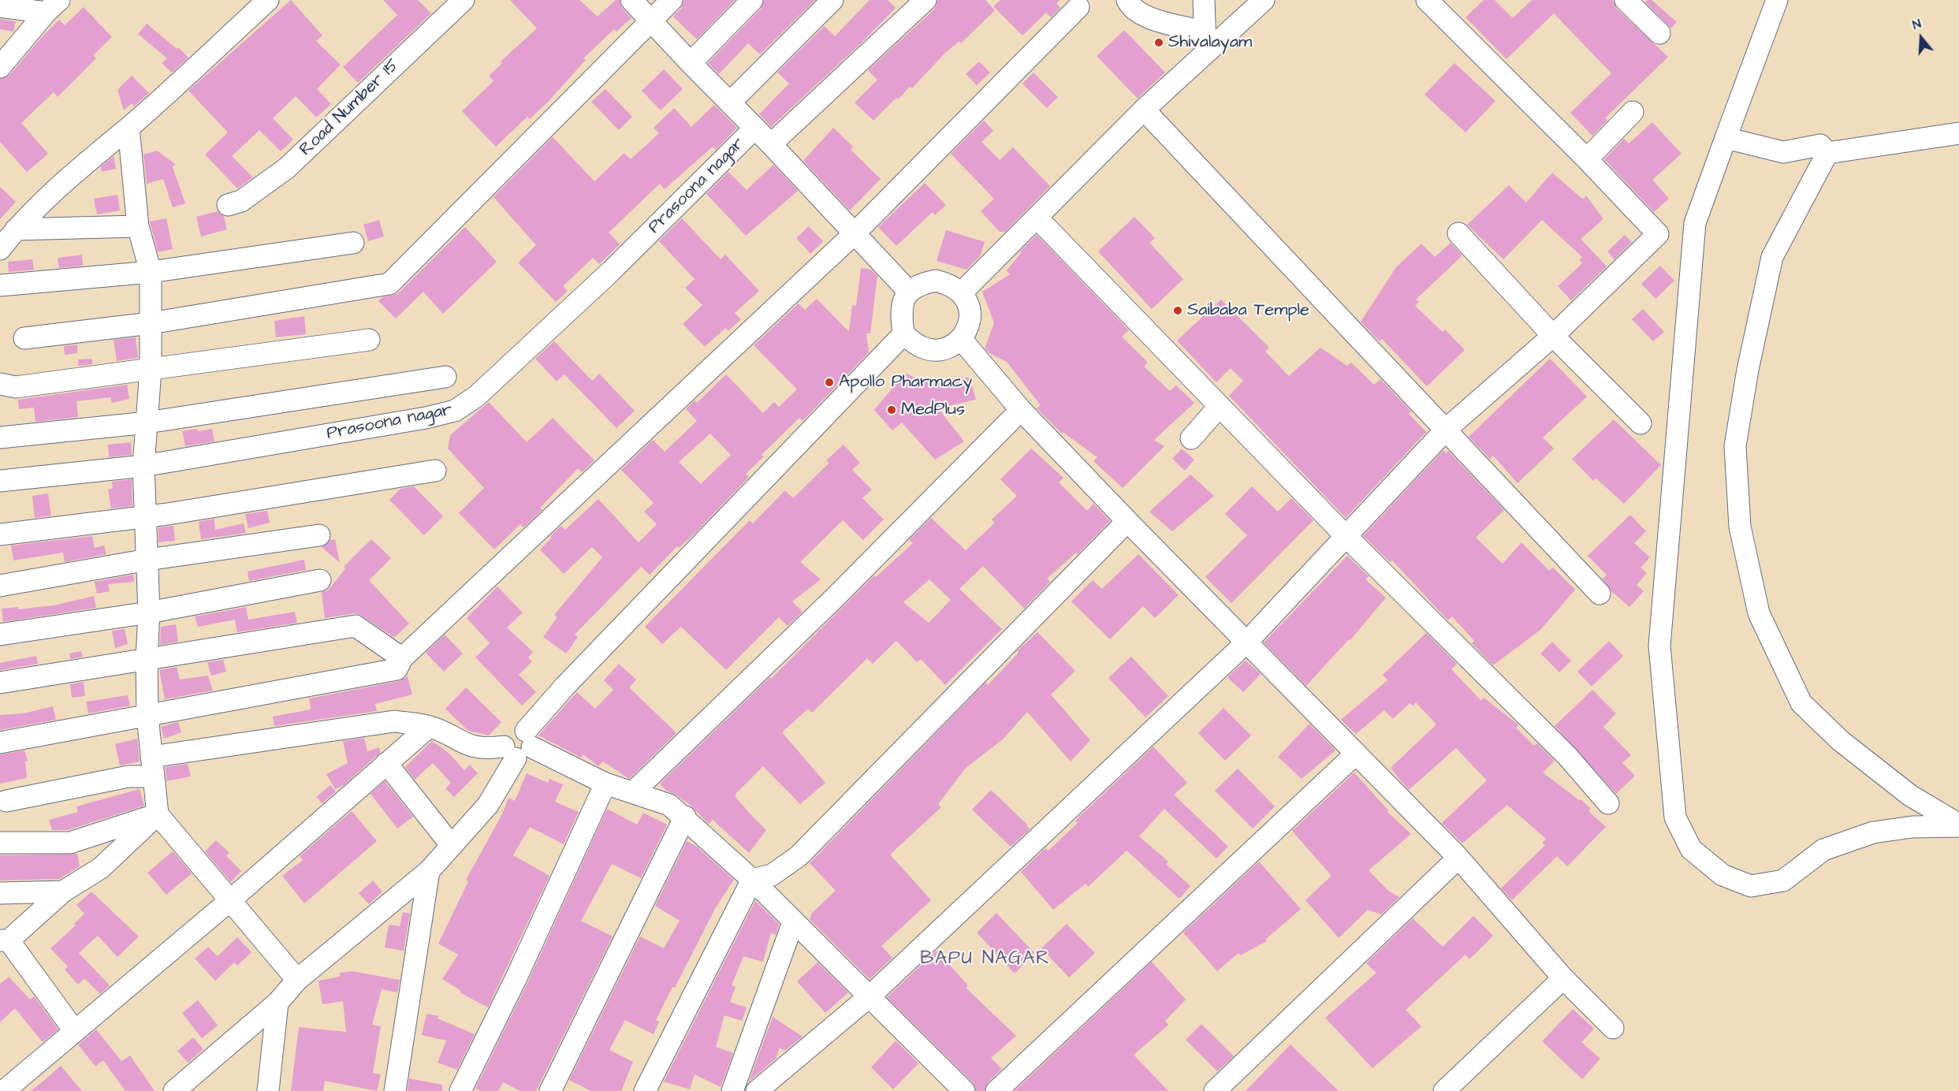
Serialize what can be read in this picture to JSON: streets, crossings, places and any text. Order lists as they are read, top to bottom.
{
  "streets": {
    "street": ["Road Number 15", "Prasoona nagar"]
  },
  "districts": ["BAPU NAGAR"],
  "places": [
    "Shivalayam",
    "Saibaba Temple",
    "Apollo Pharmacy",
    "MedPlus"
  ],
  "north": "top"
}
